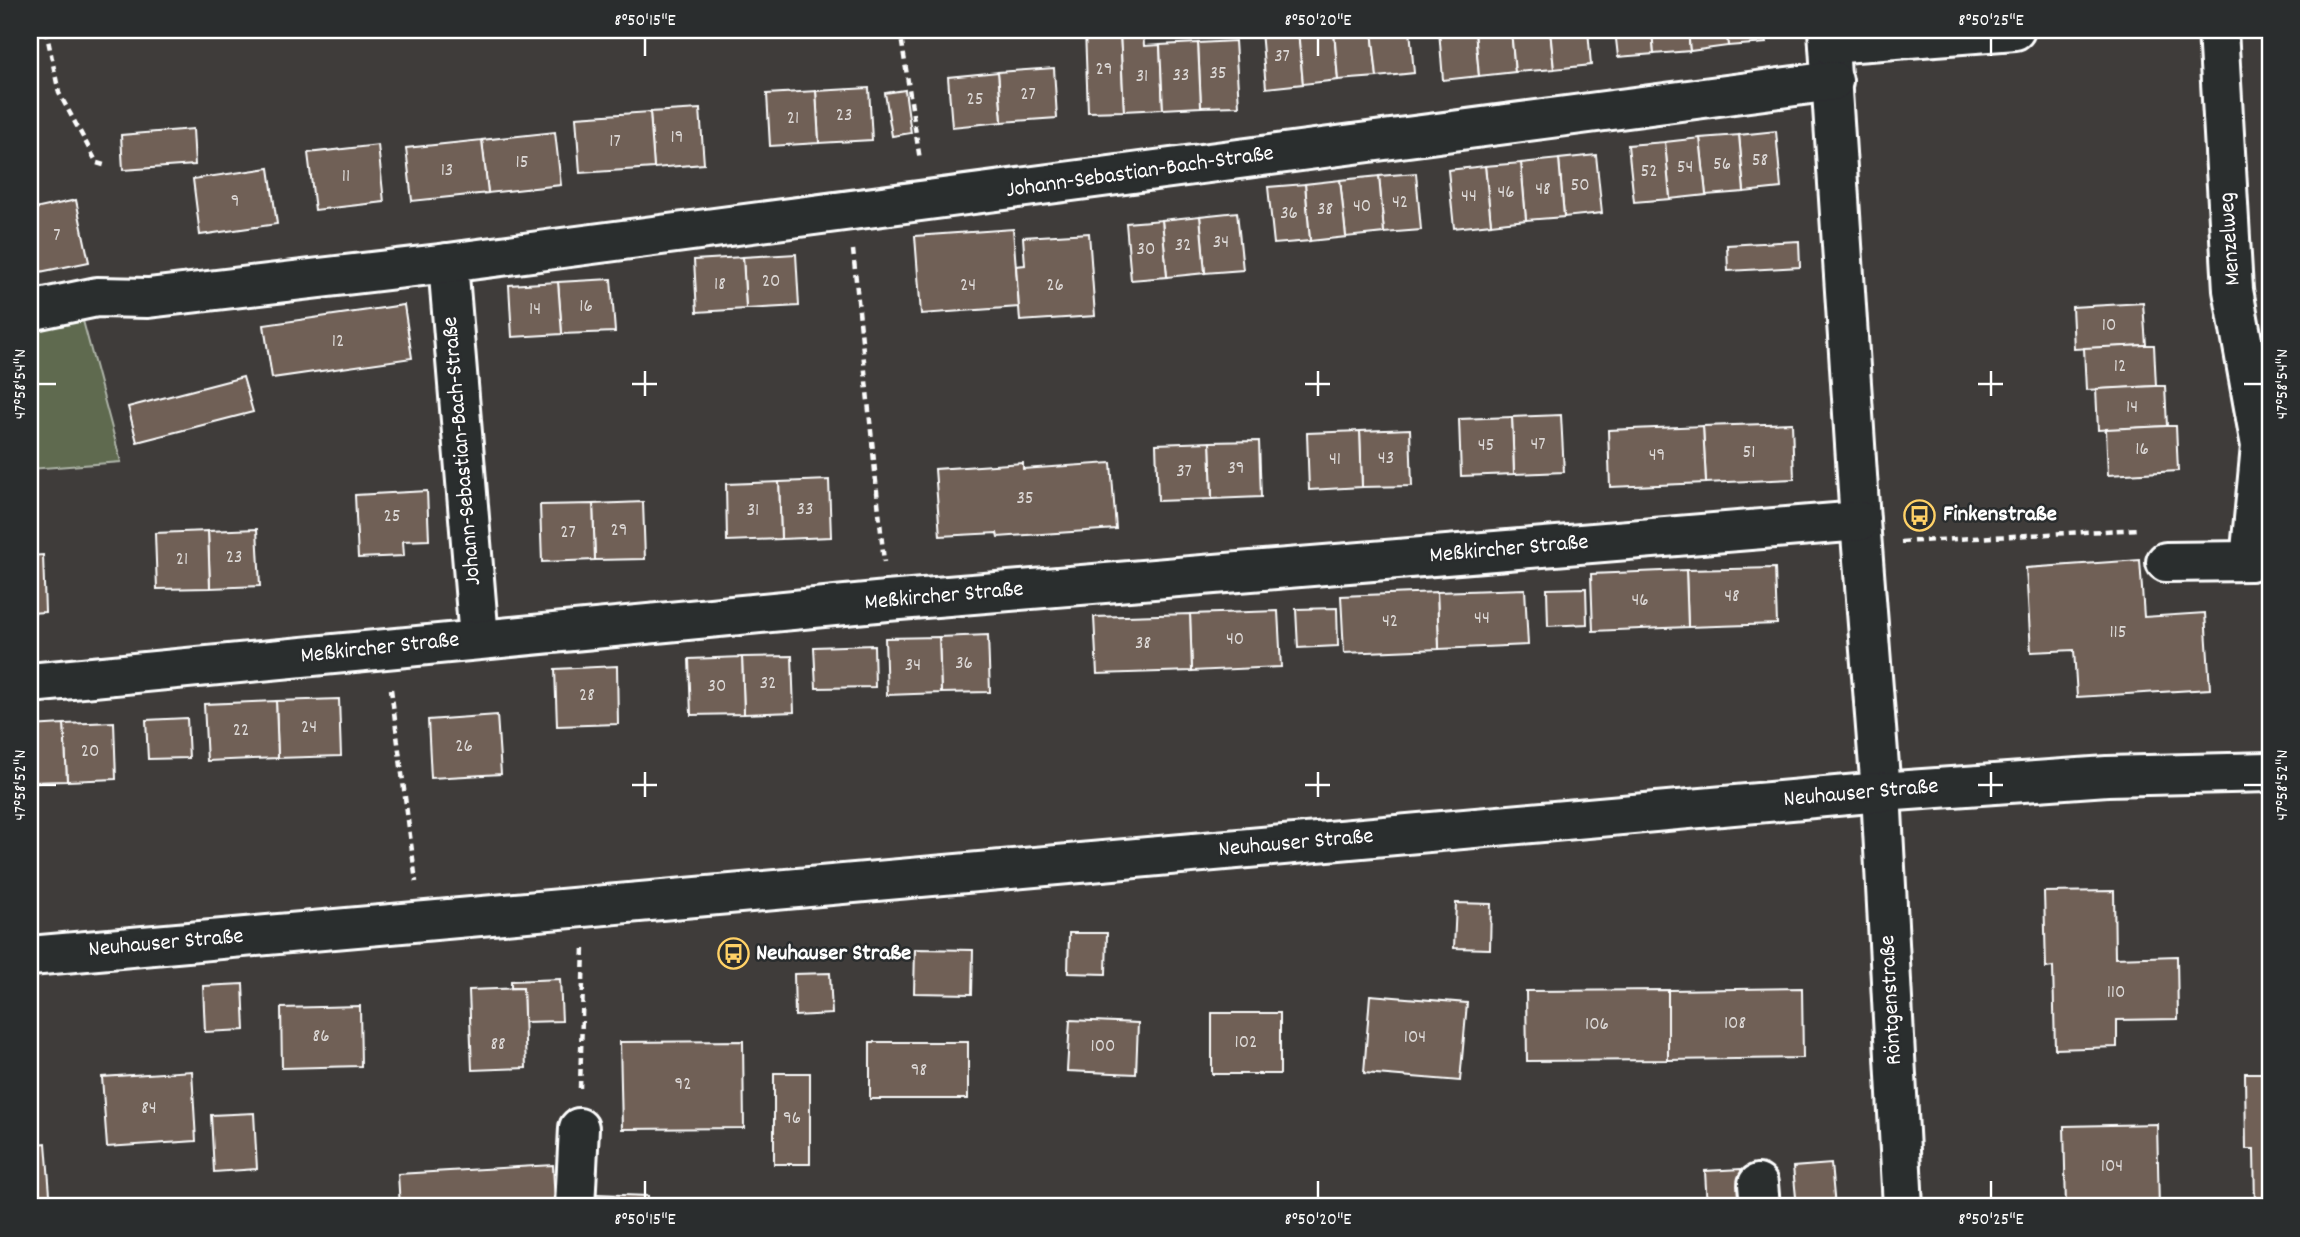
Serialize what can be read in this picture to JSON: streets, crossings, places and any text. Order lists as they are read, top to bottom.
{
  "streets": {
    "street": [
      "Johann-Sebastian-Bach-Straße",
      "Menzelweg",
      "Meßkircher Straße",
      "Neuhauser Straße",
      "Röntgenstraße"
    ]
  },
  "crossings": [
    ["Johann-Sebastian-Bach-Straße", "Meßkircher Straße"],
    ["Neuhauser Straße", "Röntgenstraße"]
  ],
  "places": {
    "bus stop": ["Finkenstraße", "Neuhauser Straße"]
  },
  "house_numbers": [
    "37",
    "29",
    "35",
    "33",
    "31",
    "27",
    "25",
    "23",
    "21",
    "19",
    "17",
    "58",
    "15",
    "56",
    "54",
    "13",
    "52",
    "11",
    "50",
    "48",
    "46",
    "44",
    "9",
    "42",
    "40",
    "38",
    "36",
    "7",
    "34",
    "32",
    "30",
    "20",
    "18",
    "24",
    "26",
    "16",
    "14",
    "10",
    "12",
    "12",
    "14",
    "47",
    "45",
    "16",
    "51",
    "49",
    "43",
    "41",
    "39",
    "37",
    "35",
    "33",
    "31",
    "25",
    "29",
    "27",
    "23",
    "21",
    "48",
    "46",
    "44",
    "42",
    "115",
    "40",
    "38",
    "36",
    "34",
    "32",
    "30",
    "28",
    "24",
    "22",
    "26",
    "20",
    "110",
    "108",
    "106",
    "86",
    "104",
    "102",
    "88",
    "100",
    "98",
    "92",
    "84",
    "96",
    "104"
  ],
  "coordinates": [
    "8°50'15\"E",
    "8°50'20\"E",
    "8°50'25\"E",
    "47°58'54\"N",
    "47°58'52\"N"
  ]
}
